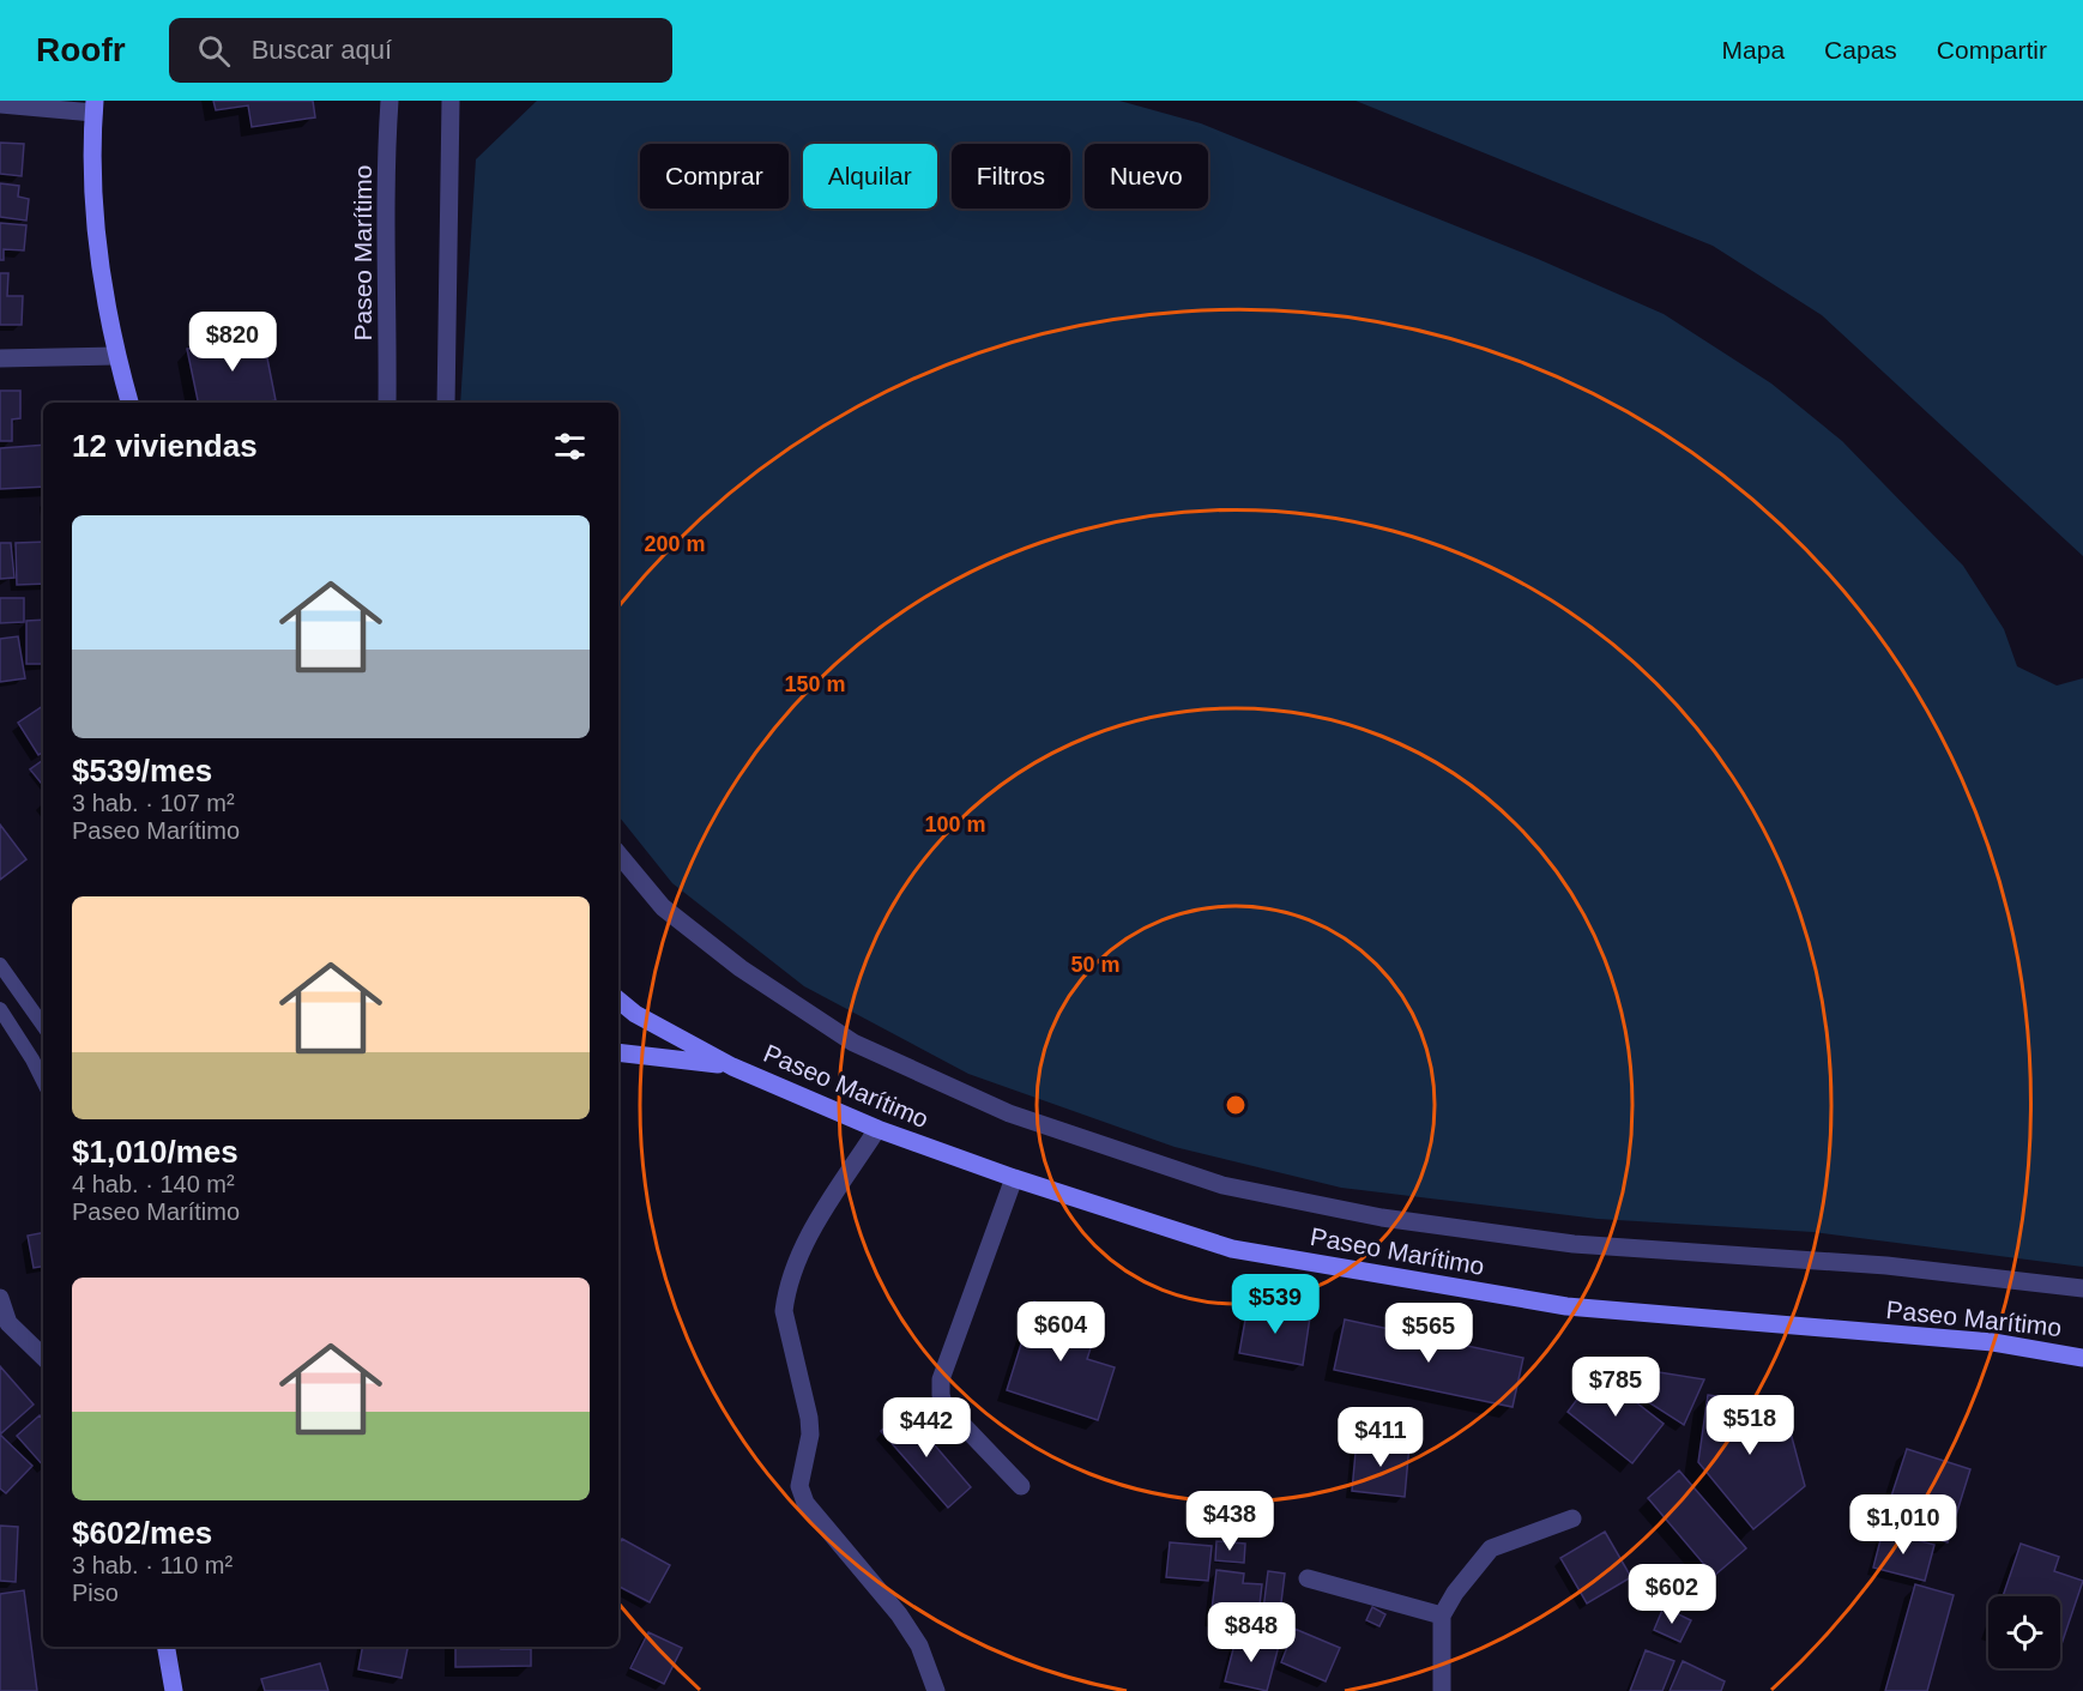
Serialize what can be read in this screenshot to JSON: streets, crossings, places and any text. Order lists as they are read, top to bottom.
{
  "streets": {
    "main road": ["Paseo Marítimo"]
  },
  "page": {
    "header": "Roofr",
    "search": "Buscar aquí",
    "nav": ["Mapa", "Capas", "Compartir"],
    "chip": [
      "Comprar",
      "Alquilar",
      "Filtros",
      "Nuevo"
    ],
    "price": [
      "$820",
      "$539",
      "$604",
      "$565",
      "$785",
      "$518",
      "$442",
      "$411",
      "$438",
      "$1,010",
      "$602",
      "$848"
    ],
    "heading": "12 viviendas",
    "list": [
      {
        "name": "$539/mes",
        "note": "3 hab. · 107 m² · Paseo Marítimo"
      },
      {
        "name": "$1,010/mes",
        "note": "4 hab. · 140 m² · Paseo Marítimo"
      },
      {
        "name": "$602/mes",
        "note": "3 hab. · 110 m² · Piso"
      }
    ]
  },
  "rings": [
    "200 m",
    "150 m",
    "100 m",
    "50 m"
  ]
}
